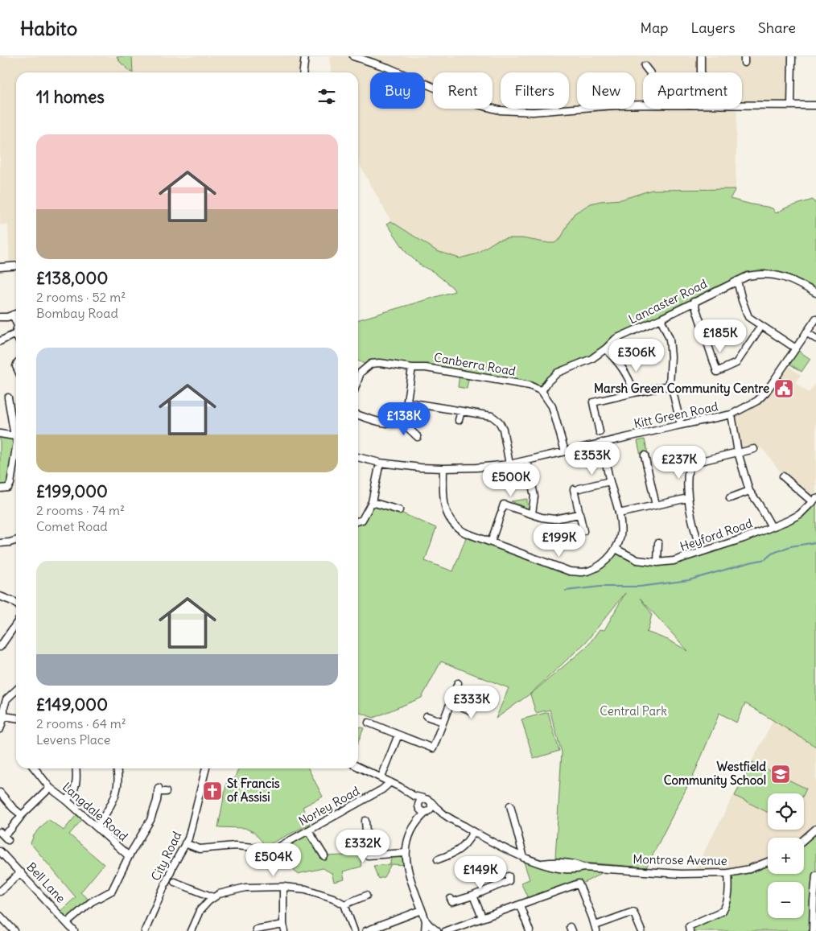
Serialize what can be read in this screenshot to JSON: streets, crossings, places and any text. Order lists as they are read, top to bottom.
{
  "streets": {
    "street": [
      "Lancaster Road",
      "Canberra Road",
      "Kitt Green Road",
      "Heyford Road",
      "Norley Road",
      "Langdale Road",
      "City Road",
      "Montrose Avenue",
      "Bell Lane"
    ]
  },
  "crossings": [
    ["Lancaster Road", "Canberra Road"],
    ["Norley Road", "City Road"]
  ],
  "parks": ["Central Park"],
  "places": {
    "public building": ["Marsh Green Community Centre"],
    "school or university": ["Westfield Community School"],
    "church": ["St Francis of Assisi"]
  },
  "page": {
    "header": "Habito",
    "nav": ["Map", "Layers", "Share"],
    "chip": [
      "Buy",
      "Rent",
      "Filters",
      "New",
      "Apartment"
    ],
    "heading": "11 homes",
    "list": [
      {
        "name": "£138,000",
        "note": "2 rooms · 52 m² · Bombay Road"
      },
      {
        "name": "£199,000",
        "note": "2 rooms · 74 m² · Comet Road"
      },
      {
        "name": "£149,000",
        "note": "2 rooms · 64 m² · Levens Place"
      }
    ],
    "price": [
      "£185K",
      "£306K",
      "£138K",
      "£353K",
      "£237K",
      "£500K",
      "£199K",
      "£333K",
      "£332K",
      "£504K",
      "£149K"
    ],
    "map_buttons": ["+", "−"]
  }
}
